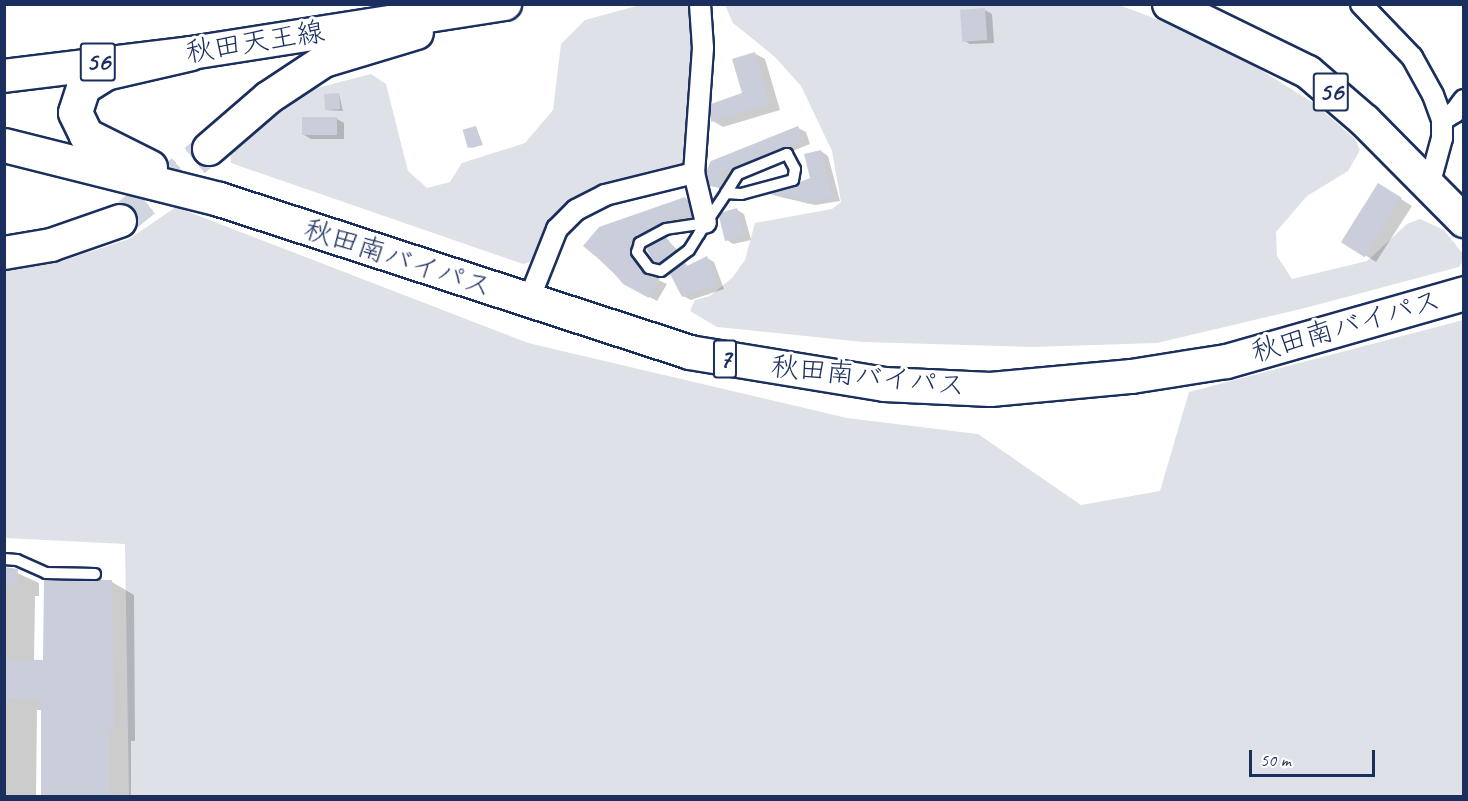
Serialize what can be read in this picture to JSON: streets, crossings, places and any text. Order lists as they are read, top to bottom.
{
  "streets": {
    "highway": ["秋田南バイパス", "7"],
    "main road": ["秋田天王線", "56"]
  },
  "scale_bar": "50 m"
}
